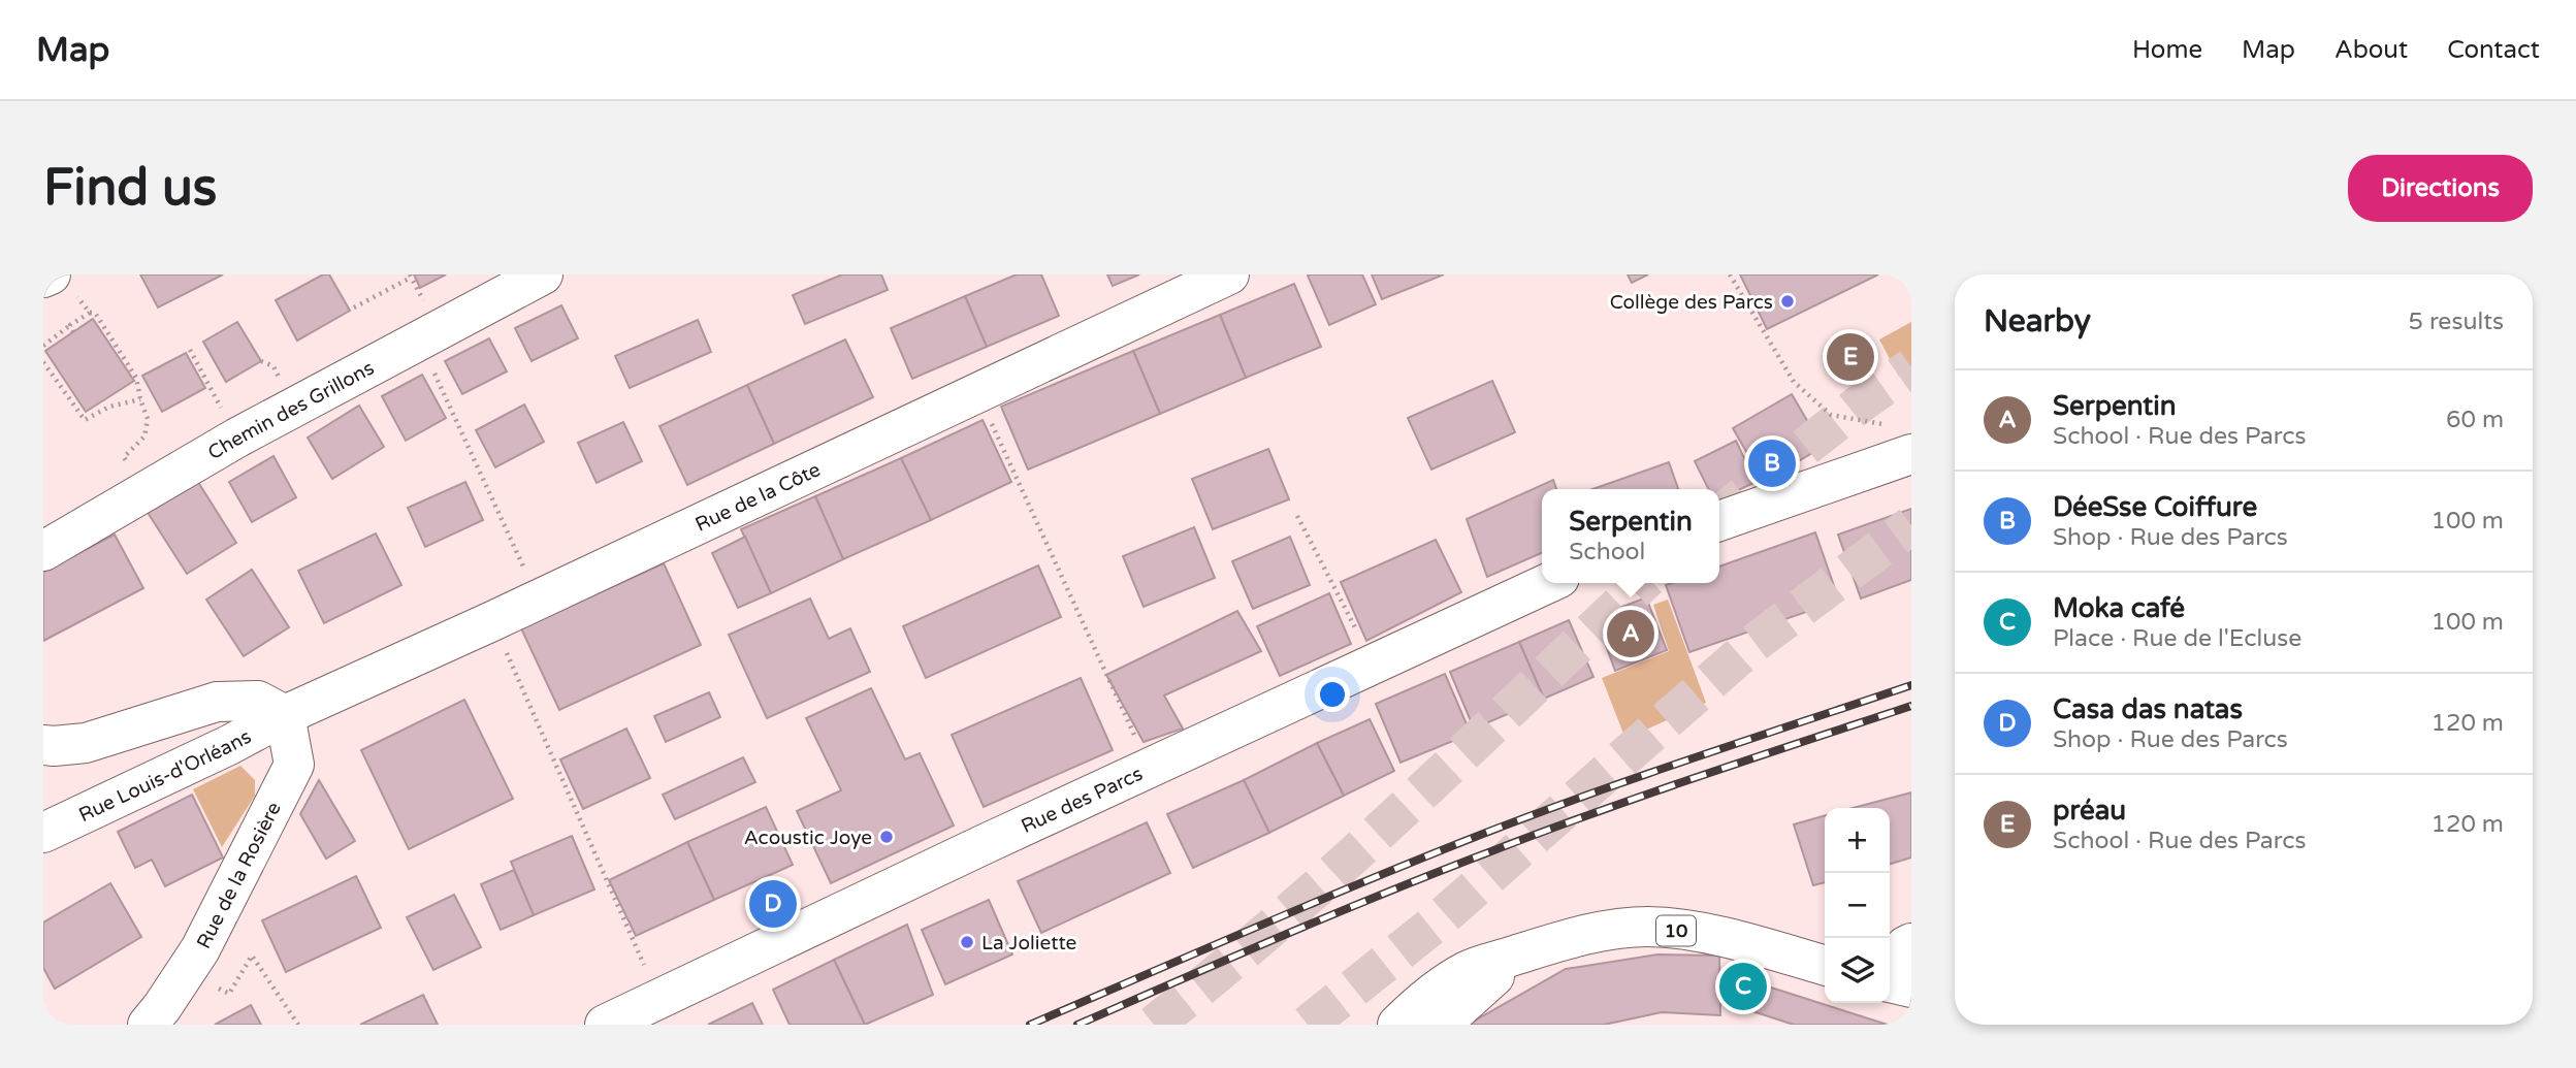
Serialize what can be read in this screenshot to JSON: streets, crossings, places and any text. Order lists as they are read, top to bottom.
{
  "streets": {
    "street": [
      "Chemin des Grillons",
      "Rue de la Côte",
      "Rue Louis-d'Orléans",
      "Rue des Parcs",
      "Rue de la Rosière",
      "10"
    ]
  },
  "crossings": [
    ["Rue de la Côte", "Rue Louis-d'Orléans"],
    ["Rue de la Côte", "Rue de la Rosière"],
    ["Rue Louis-d'Orléans", "Rue de la Rosière"]
  ],
  "places": ["Collège des Parcs", "Acoustic Joye", "La Joliette"],
  "page": {
    "header": "Map",
    "nav": [
      "Home",
      "Map",
      "About",
      "Contact"
    ],
    "buttons": "Directions",
    "title": "Find us",
    "heading": ["Nearby", "5 results"],
    "pins": [
      "E",
      "B",
      "A",
      "D",
      "C"
    ],
    "list": [
      {
        "mark": "A",
        "name": "Serpentin",
        "note": "School · Rue des Parcs",
        "value": "60 m"
      },
      {
        "mark": "B",
        "name": "DéeSse Coiffure",
        "note": "Shop · Rue des Parcs",
        "value": "100 m"
      },
      {
        "mark": "C",
        "name": "Moka café",
        "note": "Place · Rue de l'Ecluse",
        "value": "100 m"
      },
      {
        "mark": "D",
        "name": "Casa das natas",
        "note": "Shop · Rue des Parcs",
        "value": "120 m"
      },
      {
        "mark": "E",
        "name": "préau",
        "note": "School · Rue des Parcs",
        "value": "120 m"
      }
    ],
    "popup": ["Serpentin", "School"],
    "map_buttons": ["+", "−"]
  }
}
